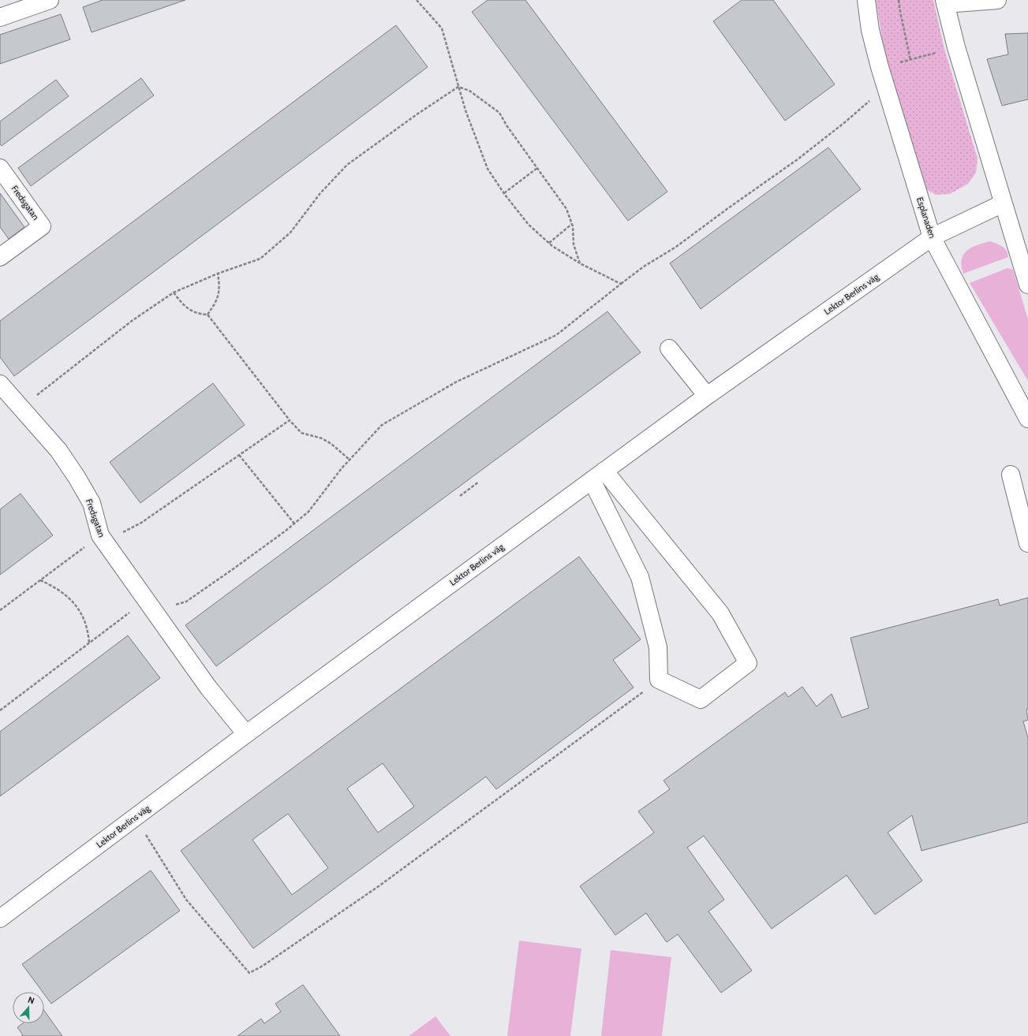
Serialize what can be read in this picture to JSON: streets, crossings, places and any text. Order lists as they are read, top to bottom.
{
  "streets": {
    "street": ["Fredsgatan", "Esplanaden", "Lektor Berlins väg"]
  },
  "crossings": [
    ["Fredsgatan", "Lektor Berlins väg"],
    ["Esplanaden", "Lektor Berlins väg"]
  ],
  "north": "top"
}
